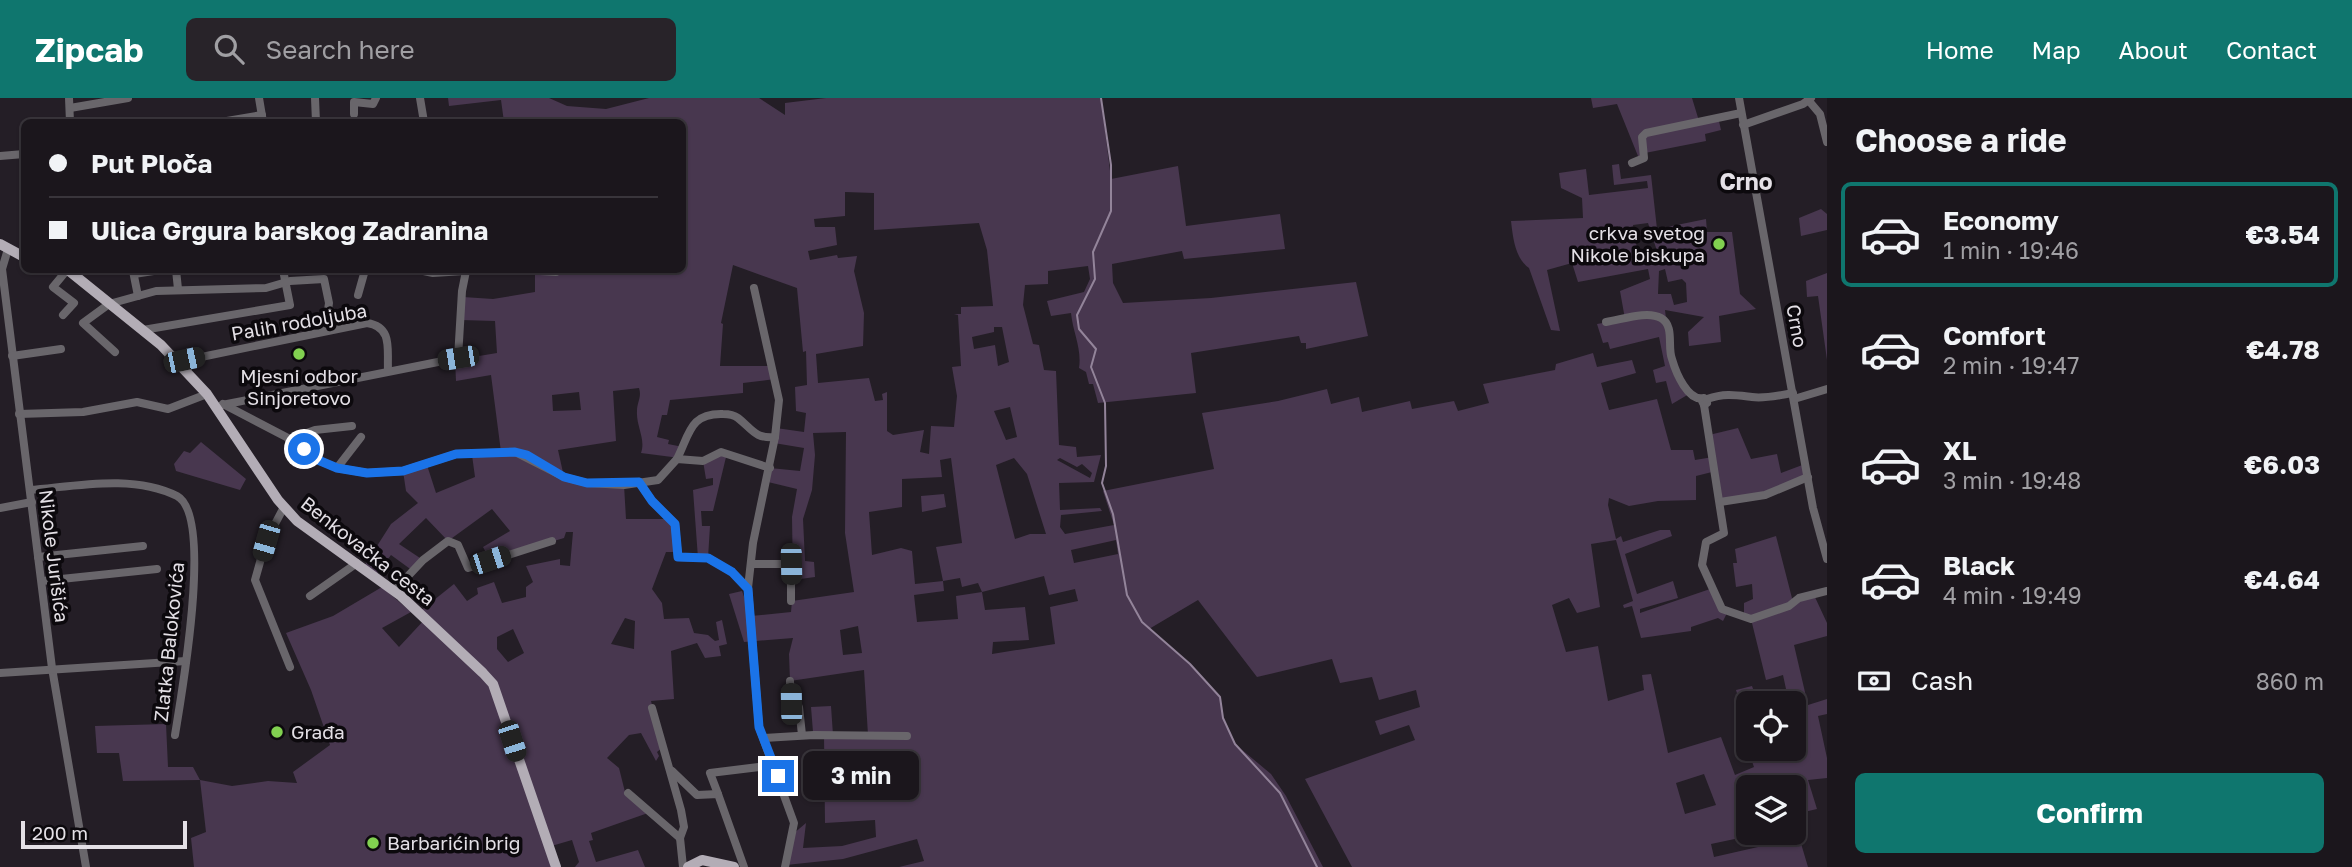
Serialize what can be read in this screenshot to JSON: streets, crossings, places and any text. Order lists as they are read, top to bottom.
{
  "streets": {
    "main road": ["Benkovačka cesta"],
    "street": [
      "Palih rodoljuba",
      "Crno",
      "Nikole Jurišića",
      "Zlatka Balokovića"
    ]
  },
  "crossings": [
    ["Palih rodoljuba", "Benkovačka cesta"],
    ["Nikole Jurišića", "Zlatka Balokovića"]
  ],
  "districts": ["Crno"],
  "places": [
    "crkva svetog Nikole biskupa",
    "Mjesni odbor Sinjoretovo",
    "Građa",
    "Barbarićin brig"
  ],
  "scale_bar": "200 m",
  "page": {
    "header": "Zipcab",
    "search": "Search here",
    "nav": [
      "Home",
      "Map",
      "About",
      "Contact"
    ],
    "heading": "Choose a ride",
    "banner": ["Put Ploča", "Ulica Grgura barskog Zadranina"],
    "list": [
      {
        "name": "Economy",
        "note": "1 min · 19:46",
        "value": "€3.54"
      },
      {
        "name": "Comfort",
        "note": "2 min · 19:47",
        "value": "€4.78"
      },
      {
        "name": "XL",
        "note": "3 min · 19:48",
        "value": "€6.03"
      },
      {
        "name": "Black",
        "note": "4 min · 19:49",
        "value": "€4.64"
      }
    ],
    "pay": ["Cash", "860 m"],
    "bubble": "3 min",
    "buttons": "Confirm",
    "scale": "200 m"
  }
}
